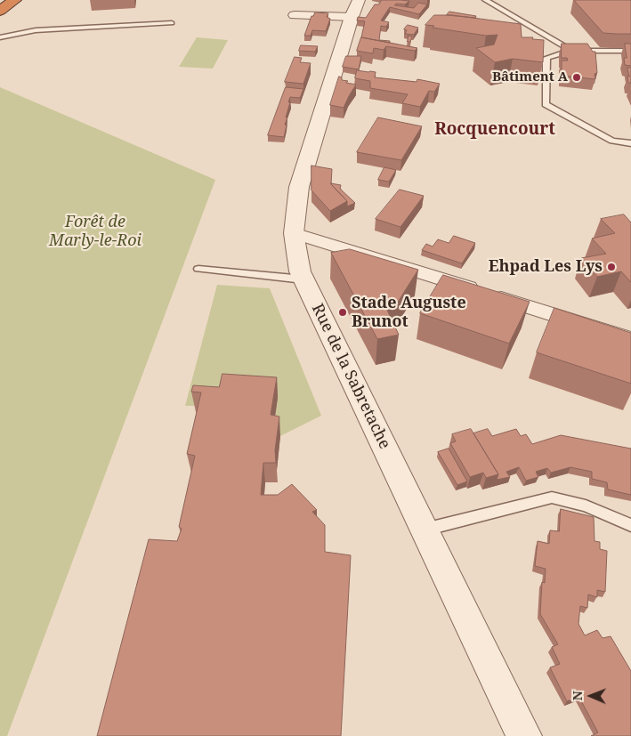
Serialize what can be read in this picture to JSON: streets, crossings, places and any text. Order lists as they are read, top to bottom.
{
  "streets": {
    "street": ["Rue de la Sabretache"]
  },
  "districts": ["Rocquencourt"],
  "parks": ["Forêt de Marly-le-Roi"],
  "places": ["Bâtiment A", "Ehpad Les Lys", "Stade Auguste Brunot"],
  "north": "left"
}
